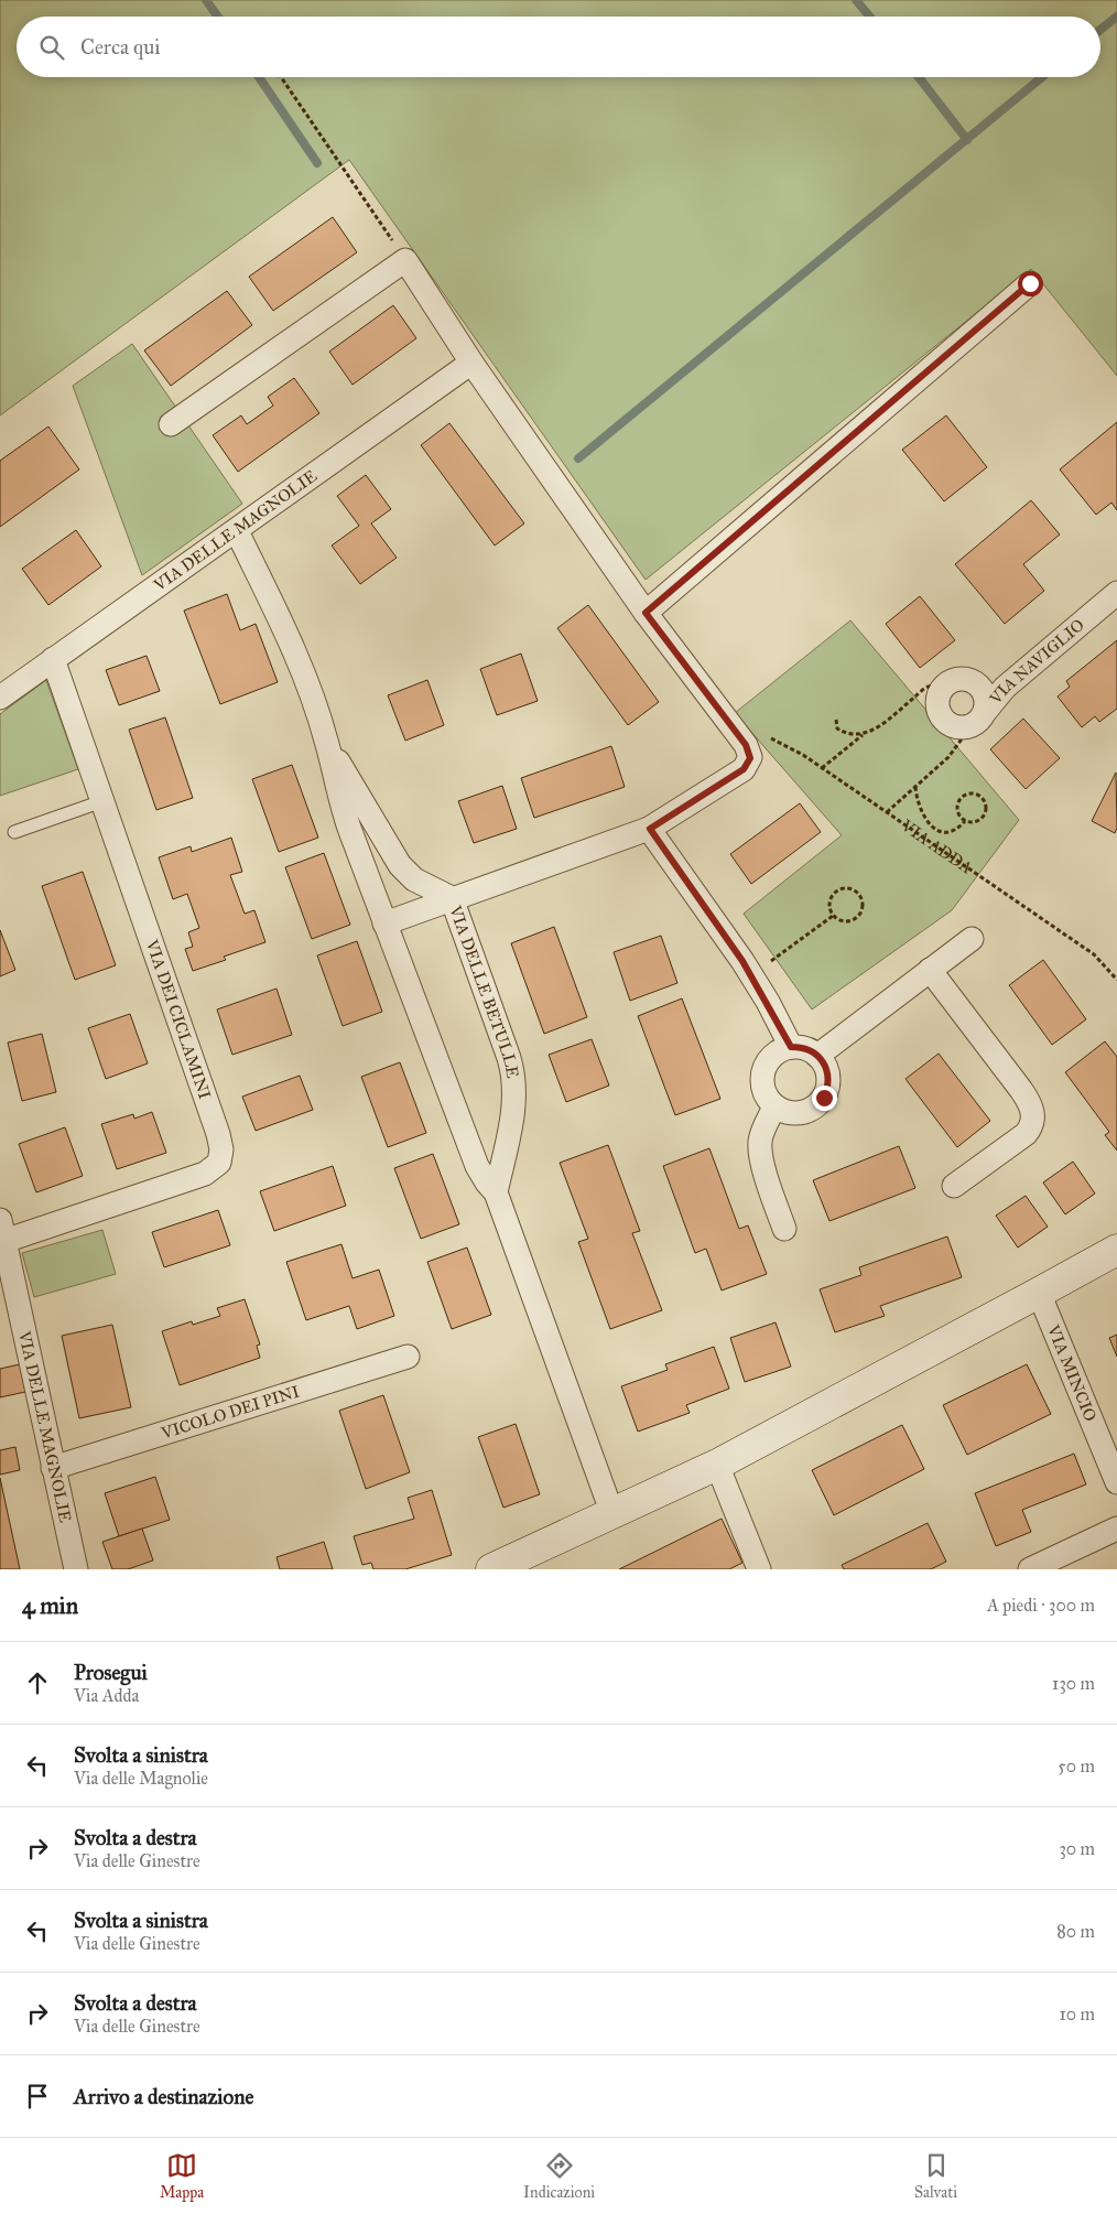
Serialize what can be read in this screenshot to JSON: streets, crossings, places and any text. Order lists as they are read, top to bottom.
{
  "streets": {
    "street": [
      "VIA DELLE MAGNOLIE",
      "VIA NAVIGLIO",
      "VIA DELLE BETULLE",
      "VIA DEI CICLAMINI",
      "VIA MINCIO",
      "VICOLO DEI PINI"
    ],
    "path": ["VIA ADDA"]
  },
  "crossings": [
    ["VIA DELLE MAGNOLIE", "VIA DELLE BETULLE"],
    ["VIA DELLE MAGNOLIE", "VIA DEI CICLAMINI"],
    ["VIA DELLE MAGNOLIE", "VICOLO DEI PINI"]
  ],
  "page": {
    "search": "Cerca qui",
    "heading": ["4 min", "A piedi · 300 m"],
    "list": [
      ["Prosegui", "Via Adda", "130 m"],
      ["Svolta a sinistra", "Via delle Magnolie", "50 m"],
      ["Svolta a destra", "Via delle Ginestre", "30 m"],
      ["Svolta a sinistra", "Via delle Ginestre", "80 m"],
      ["Svolta a destra", "Via delle Ginestre", "10 m"],
      "Arrivo a destinazione"
    ],
    "nav": ["Mappa", "Indicazioni", "Salvati"]
  }
}
